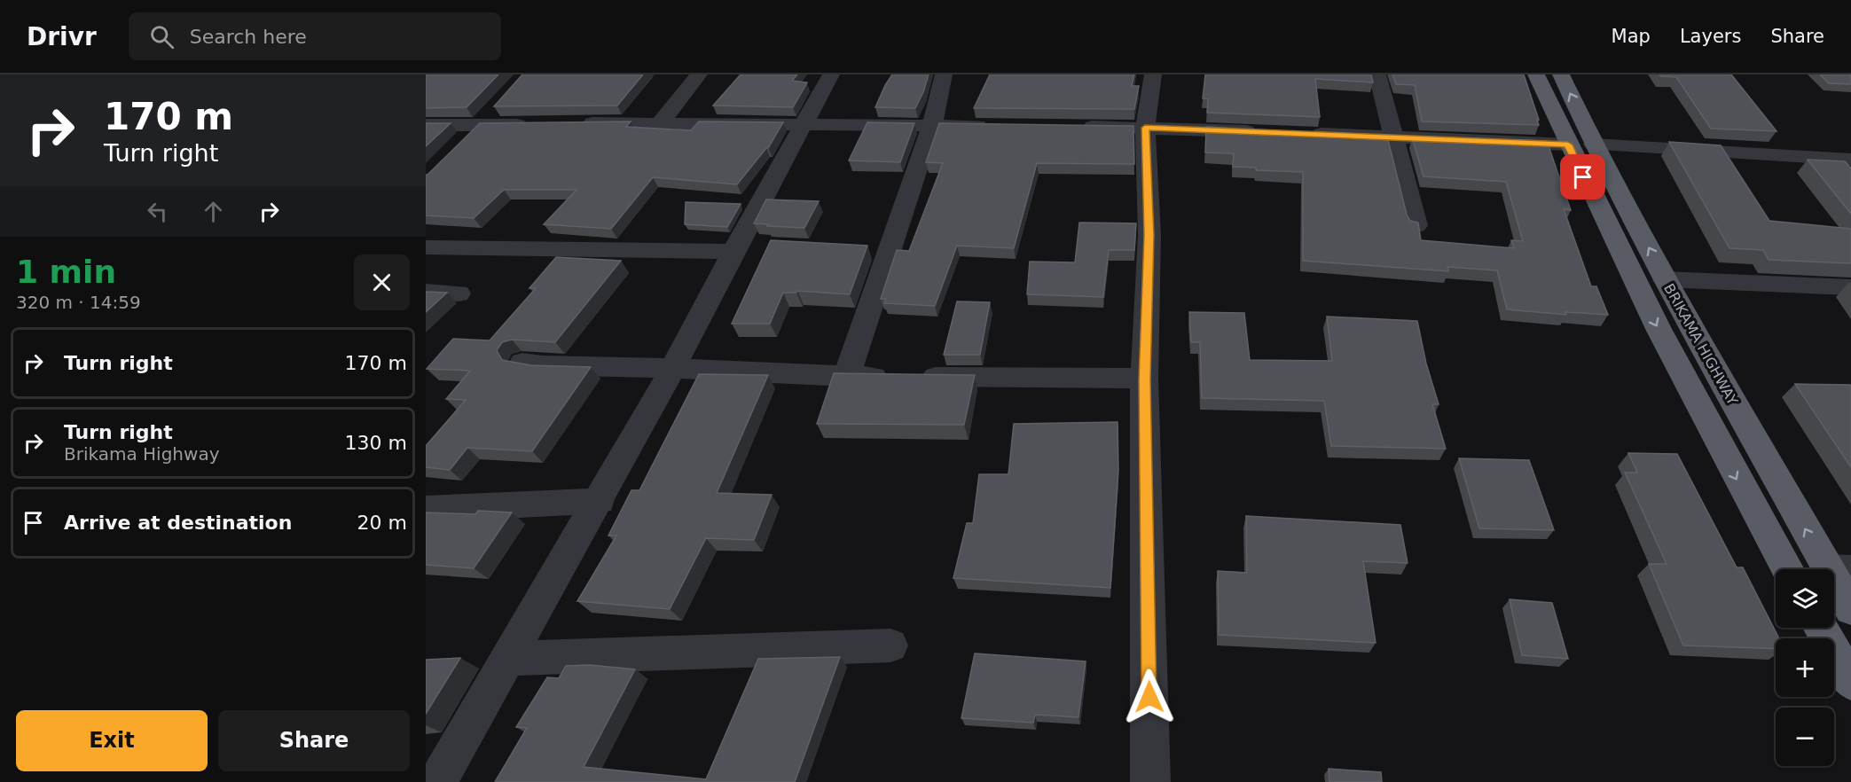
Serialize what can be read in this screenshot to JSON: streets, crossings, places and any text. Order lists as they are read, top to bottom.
{
  "streets": {
    "highway": ["BRIKAMA HIGHWAY"]
  },
  "page": {
    "header": "Drivr",
    "search": "Search here",
    "nav": ["Map", "Layers", "Share"],
    "turn": ["170 m", "Turn right"],
    "heading": ["1 min", "320 m · 14:59"],
    "list": [
      {
        "name": "Turn right",
        "value": "170 m"
      },
      {
        "name": "Turn right",
        "note": "Brikama Highway",
        "value": "130 m"
      },
      {
        "name": "Arrive at destination",
        "value": "20 m"
      }
    ],
    "map_buttons": ["+", "−"],
    "buttons": ["Exit", "Share"]
  }
}
